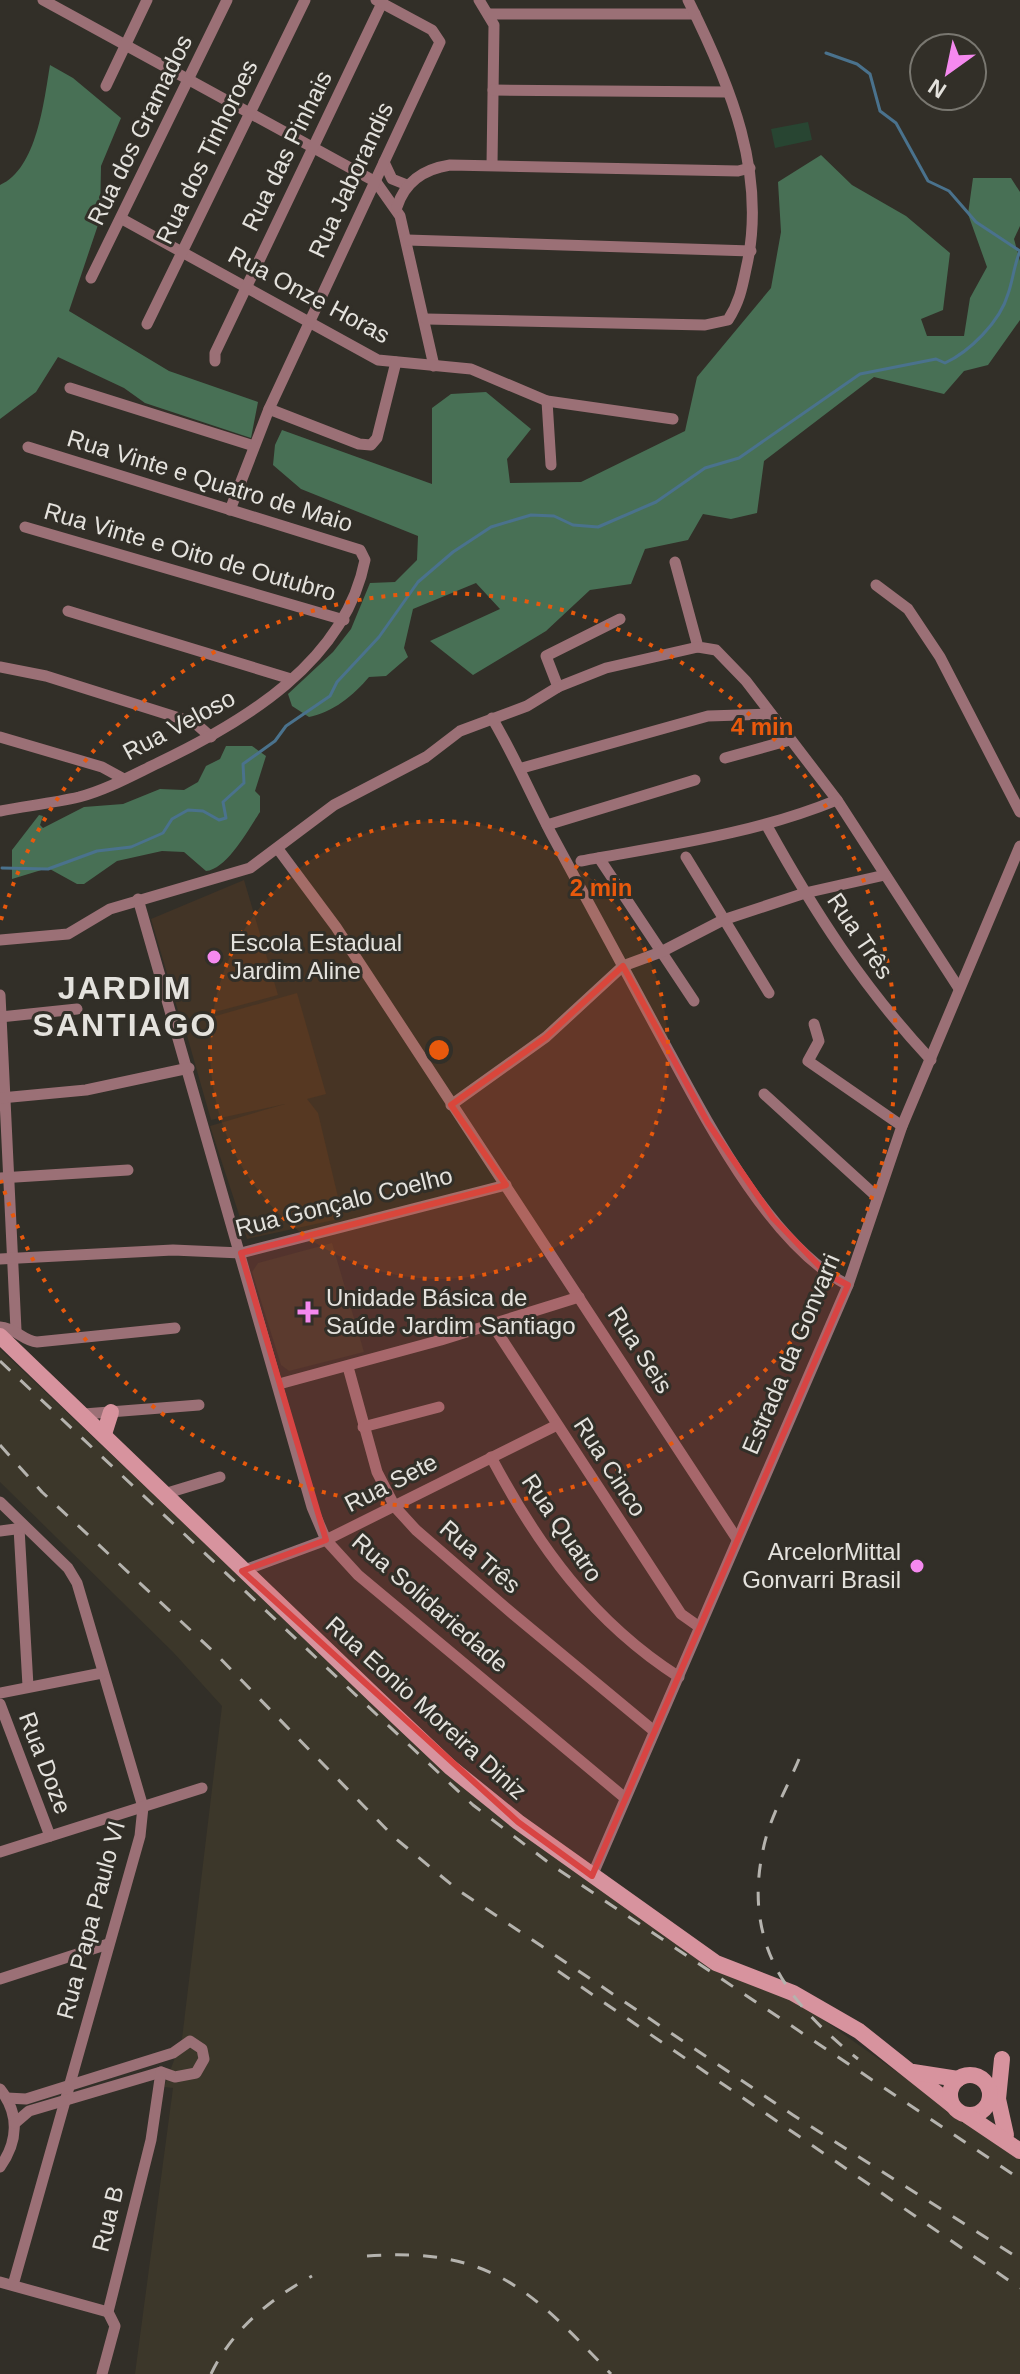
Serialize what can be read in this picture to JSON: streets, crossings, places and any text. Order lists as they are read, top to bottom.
{
  "streets": {
    "main road": ["Rua Eonio Moreira Diniz"],
    "street": [
      "Rua dos Gramados",
      "Rua das Pinhais",
      "Rua dos Tinhoroes",
      "Rua Jaborandis",
      "Rua Onze Horas",
      "Rua Vinte e Quatro de Maio",
      "Rua Vinte e Oito de Outubro",
      "Rua Veloso",
      "Rua Três",
      "Rua Gonçalo Coelho",
      "Rua Seis",
      "Estrada da Gonvarri",
      "Rua Cinco",
      "Rua Sete",
      "Rua Quatro",
      "Rua Solidariedade",
      "Rua Doze",
      "Rua Papa Paulo VI",
      "Rua B"
    ]
  },
  "crossings": [
    ["Rua dos Gramados", "Rua Onze Horas"],
    ["Rua das Pinhais", "Rua Jaborandis"],
    ["Rua das Pinhais", "Rua Onze Horas"],
    ["Rua dos Tinhoroes", "Rua Onze Horas"],
    ["Rua Jaborandis", "Rua Onze Horas"],
    ["Rua Jaborandis", "Rua Vinte e Quatro de Maio"],
    ["Rua Vinte e Quatro de Maio", "Rua Vinte e Oito de Outubro"],
    ["Rua Vinte e Quatro de Maio", "Rua Veloso"],
    ["Rua Vinte e Oito de Outubro", "Rua Veloso"],
    ["Rua Três", "Estrada da Gonvarri"],
    ["Rua Três", "Rua Sete"],
    ["Rua Gonçalo Coelho", "Rua Seis"],
    ["Rua Gonçalo Coelho", "Rua Solidariedade"],
    ["Rua Seis", "Estrada da Gonvarri"],
    ["Estrada da Gonvarri", "Rua Cinco"],
    ["Estrada da Gonvarri", "Rua Quatro"],
    ["Estrada da Gonvarri", "Rua Solidariedade"],
    ["Estrada da Gonvarri", "Rua Eonio Moreira Diniz"],
    ["Rua Cinco", "Rua Sete"],
    ["Rua Sete", "Rua Quatro"],
    ["Rua Sete", "Rua Solidariedade"],
    ["Rua Sete", "Rua Eonio Moreira Diniz"]
  ],
  "districts": ["JARDIM SANTIAGO"],
  "places": {
    "other": ["Escola Estadual Jardim Aline", "ArcelorMittal Gonvarri Brasil"],
    "health": ["Unidade Básica de Saúde Jardim Santiago"]
  },
  "north": "bottom left",
  "rings": ["4 min", "2 min"]
}
